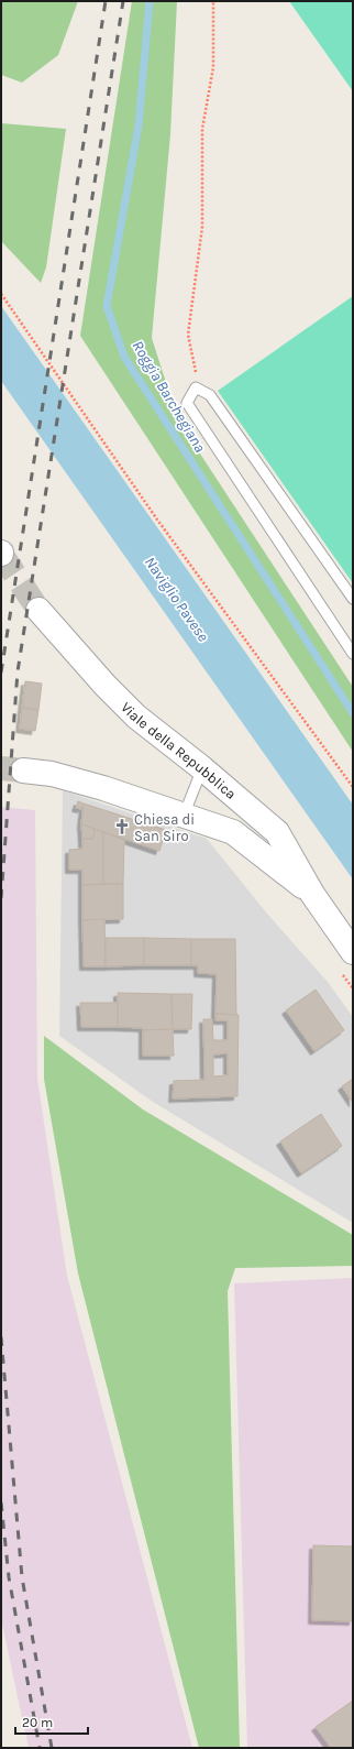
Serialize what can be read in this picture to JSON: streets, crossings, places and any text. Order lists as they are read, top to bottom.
{
  "streets": {
    "street": ["Viale della Repubblica"]
  },
  "water": ["Roggia Barchegiana", "Naviglio Pavese"],
  "places": {
    "church": ["Chiesa di San Siro"]
  },
  "scale_bar": "20 m"
}
